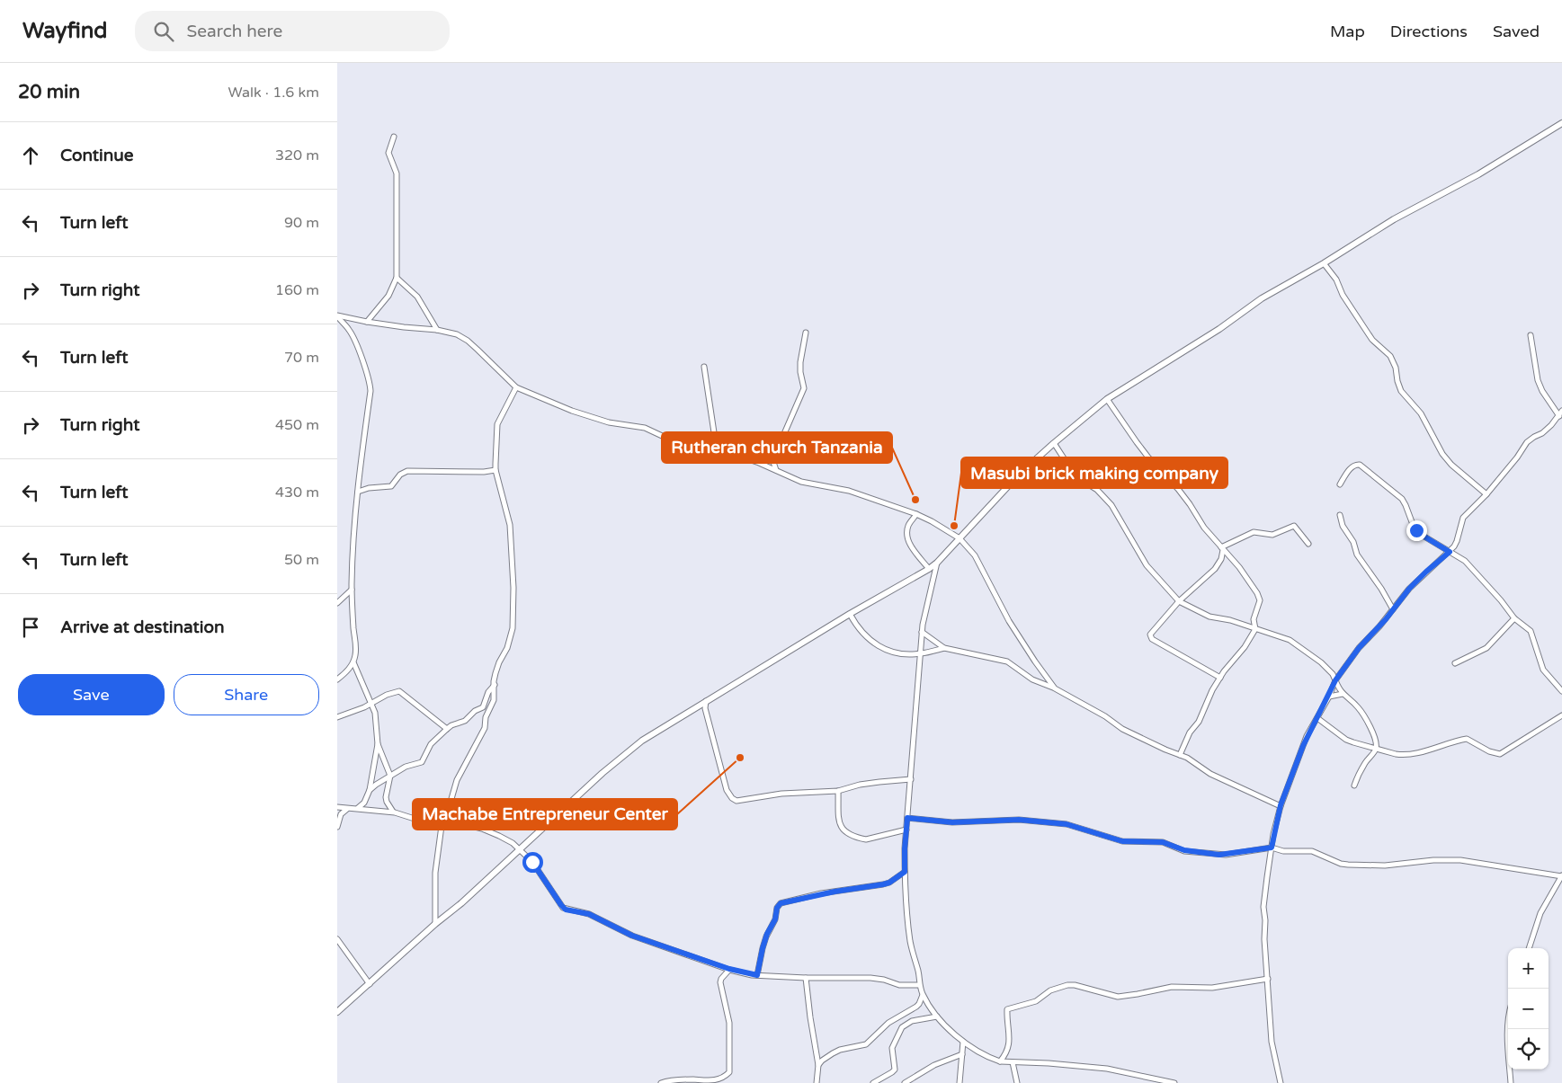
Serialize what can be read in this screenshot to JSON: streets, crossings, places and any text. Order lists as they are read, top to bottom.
{
  "places": ["Rutheran church Tanzania", "Masubi brick making company", "Machabe Entrepreneur Center"],
  "page": {
    "header": "Wayfind",
    "search": "Search here",
    "nav": ["Map", "Directions", "Saved"],
    "heading": ["20 min", "Walk · 1.6 km"],
    "list": [
      ["Continue", "320 m"],
      ["Turn left", "90 m"],
      ["Turn right", "160 m"],
      ["Turn left", "70 m"],
      ["Turn right", "450 m"],
      ["Turn left", "430 m"],
      ["Turn left", "50 m"],
      "Arrive at destination"
    ],
    "buttons": ["Save", "Share"],
    "map_buttons": ["+", "−"]
  }
}
